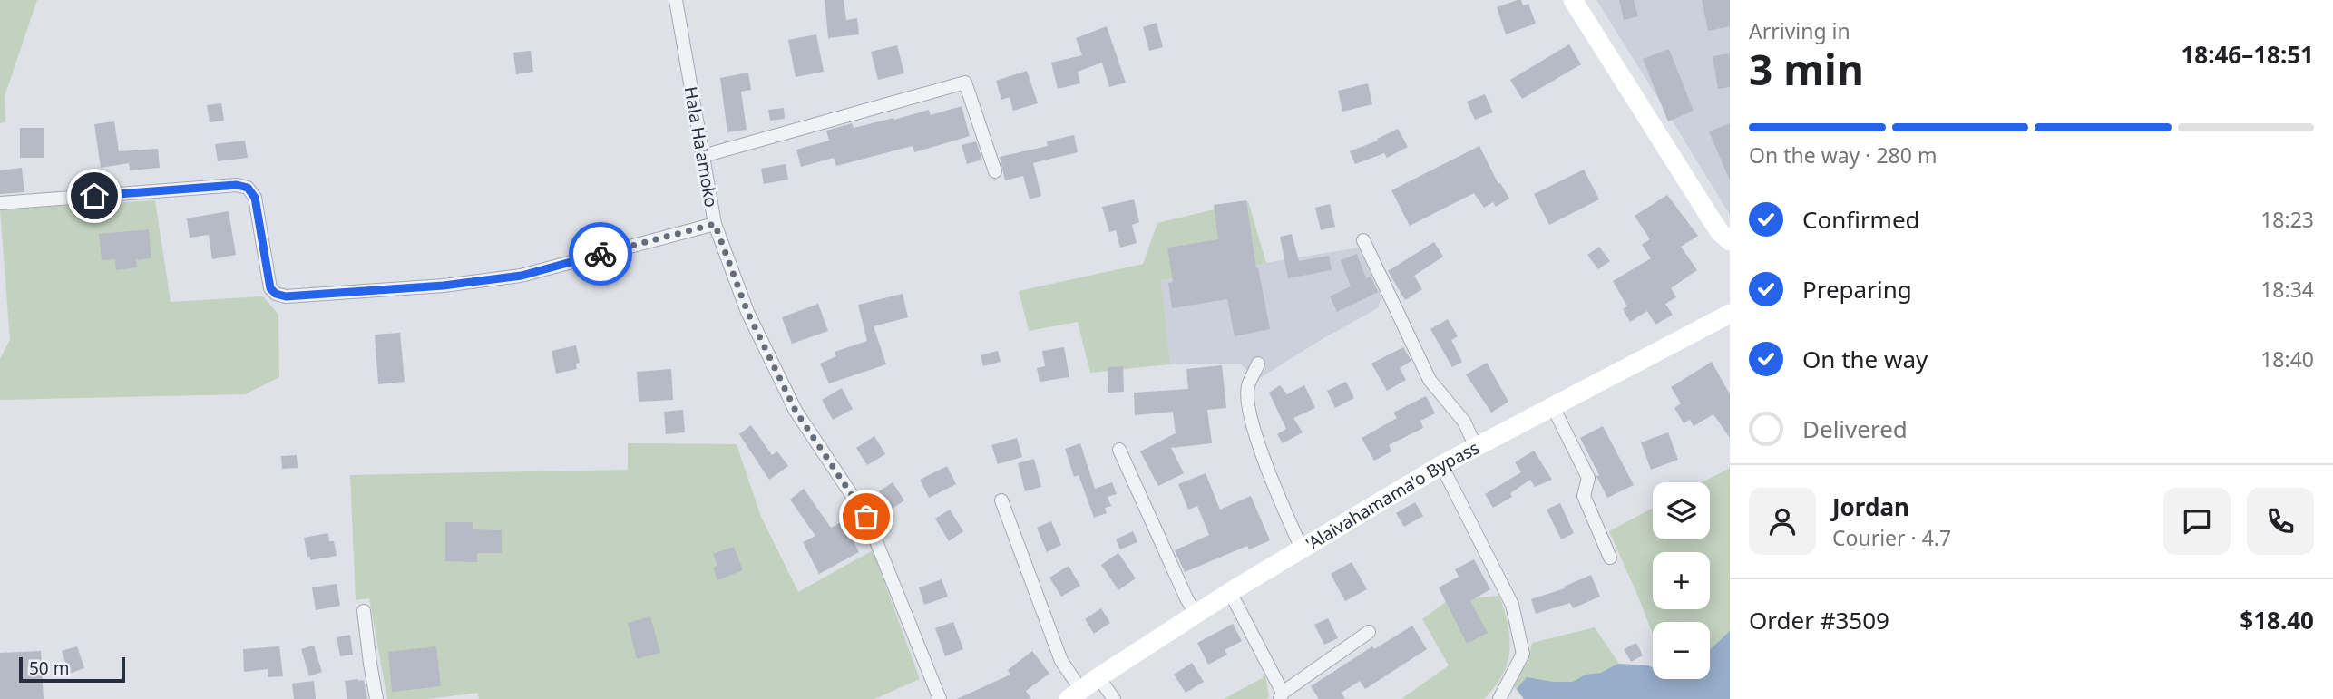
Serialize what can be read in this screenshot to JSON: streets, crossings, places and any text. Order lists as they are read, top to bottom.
{
  "streets": {
    "main road": ["'Alaivahamama'o Bypass"],
    "street": ["Hala Ha'amoko"]
  },
  "scale_bar": "50 m",
  "page": {
    "heading": ["3 min", "Arriving in", "18:46–18:51"],
    "panel": [
      "Jordan",
      "Courier · 4.7",
      "Order #3509",
      "$18.40"
    ],
    "bar": "On the way · 280 m",
    "list": [
      ["Confirmed", "18:23"],
      ["Preparing", "18:34"],
      ["On the way", "18:40"],
      "Delivered"
    ],
    "map_buttons": ["+", "−"],
    "scale": "50 m"
  }
}
